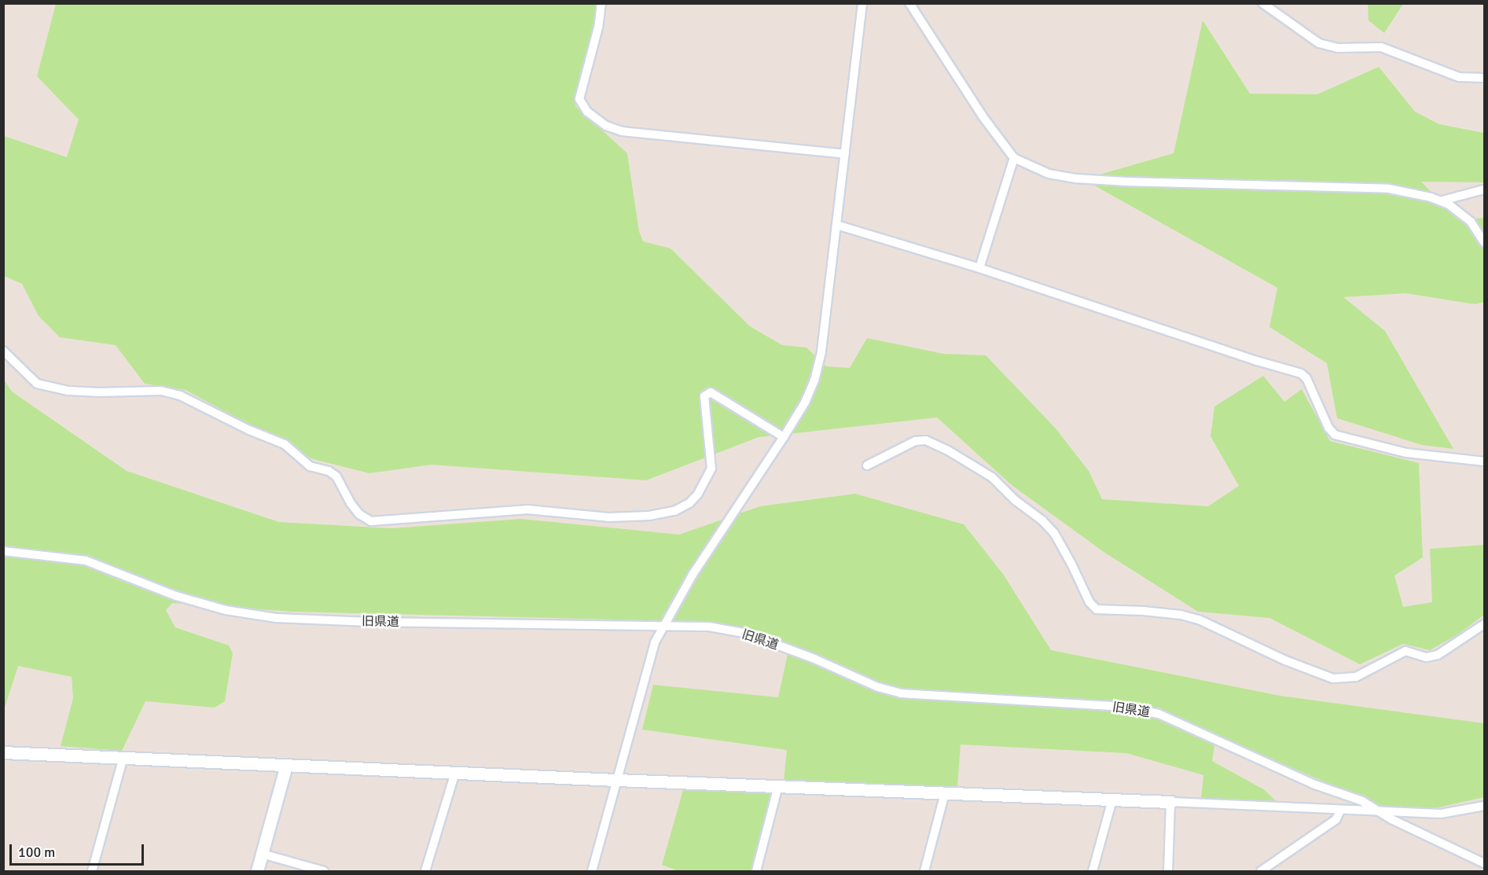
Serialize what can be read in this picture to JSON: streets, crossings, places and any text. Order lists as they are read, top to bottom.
{
  "streets": {
    "street": ["旧県道"]
  },
  "scale_bar": "100 m"
}
